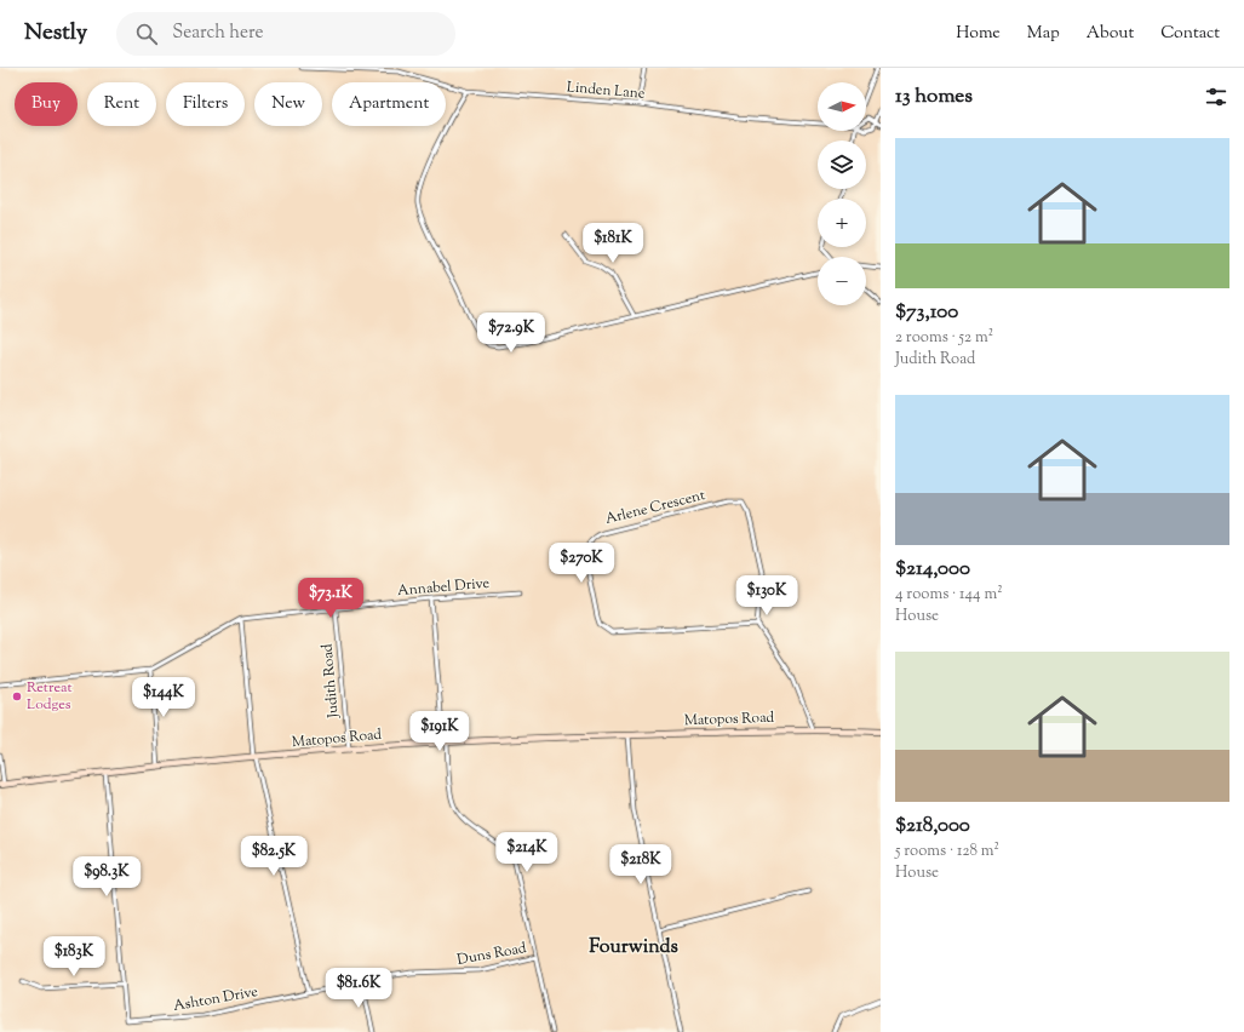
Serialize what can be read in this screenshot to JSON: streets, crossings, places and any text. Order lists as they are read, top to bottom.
{
  "streets": {
    "main road": ["Matopos Road"],
    "street": [
      "Linden Lane",
      "Arlene Crescent",
      "Annabel Drive",
      "Judith Road",
      "Duns Road",
      "Ashton Drive"
    ]
  },
  "crossings": [
    ["Annabel Drive", "Judith Road"],
    ["Judith Road", "Matopos Road"],
    ["Duns Road", "Ashton Drive"]
  ],
  "districts": ["Fourwinds"],
  "places": ["Retreat Lodges"],
  "north": "right",
  "page": {
    "header": "Nestly",
    "search": "Search here",
    "nav": [
      "Home",
      "Map",
      "About",
      "Contact"
    ],
    "heading": "13 homes",
    "map_buttons": ["+", "−"],
    "chip": [
      "Buy",
      "Rent",
      "Filters",
      "New",
      "Apartment"
    ],
    "list": [
      {
        "name": "$73,100",
        "note": "2 rooms · 52 m² · Judith Road"
      },
      {
        "name": "$214,000",
        "note": "4 rooms · 144 m² · House"
      },
      {
        "name": "$218,000",
        "note": "5 rooms · 128 m² · House"
      }
    ],
    "price": [
      "$181K",
      "$72.9K",
      "$270K",
      "$130K",
      "$73.1K",
      "$144K",
      "$191K",
      "$214K",
      "$82.5K",
      "$218K",
      "$98.3K",
      "$183K",
      "$81.6K"
    ]
  }
}
